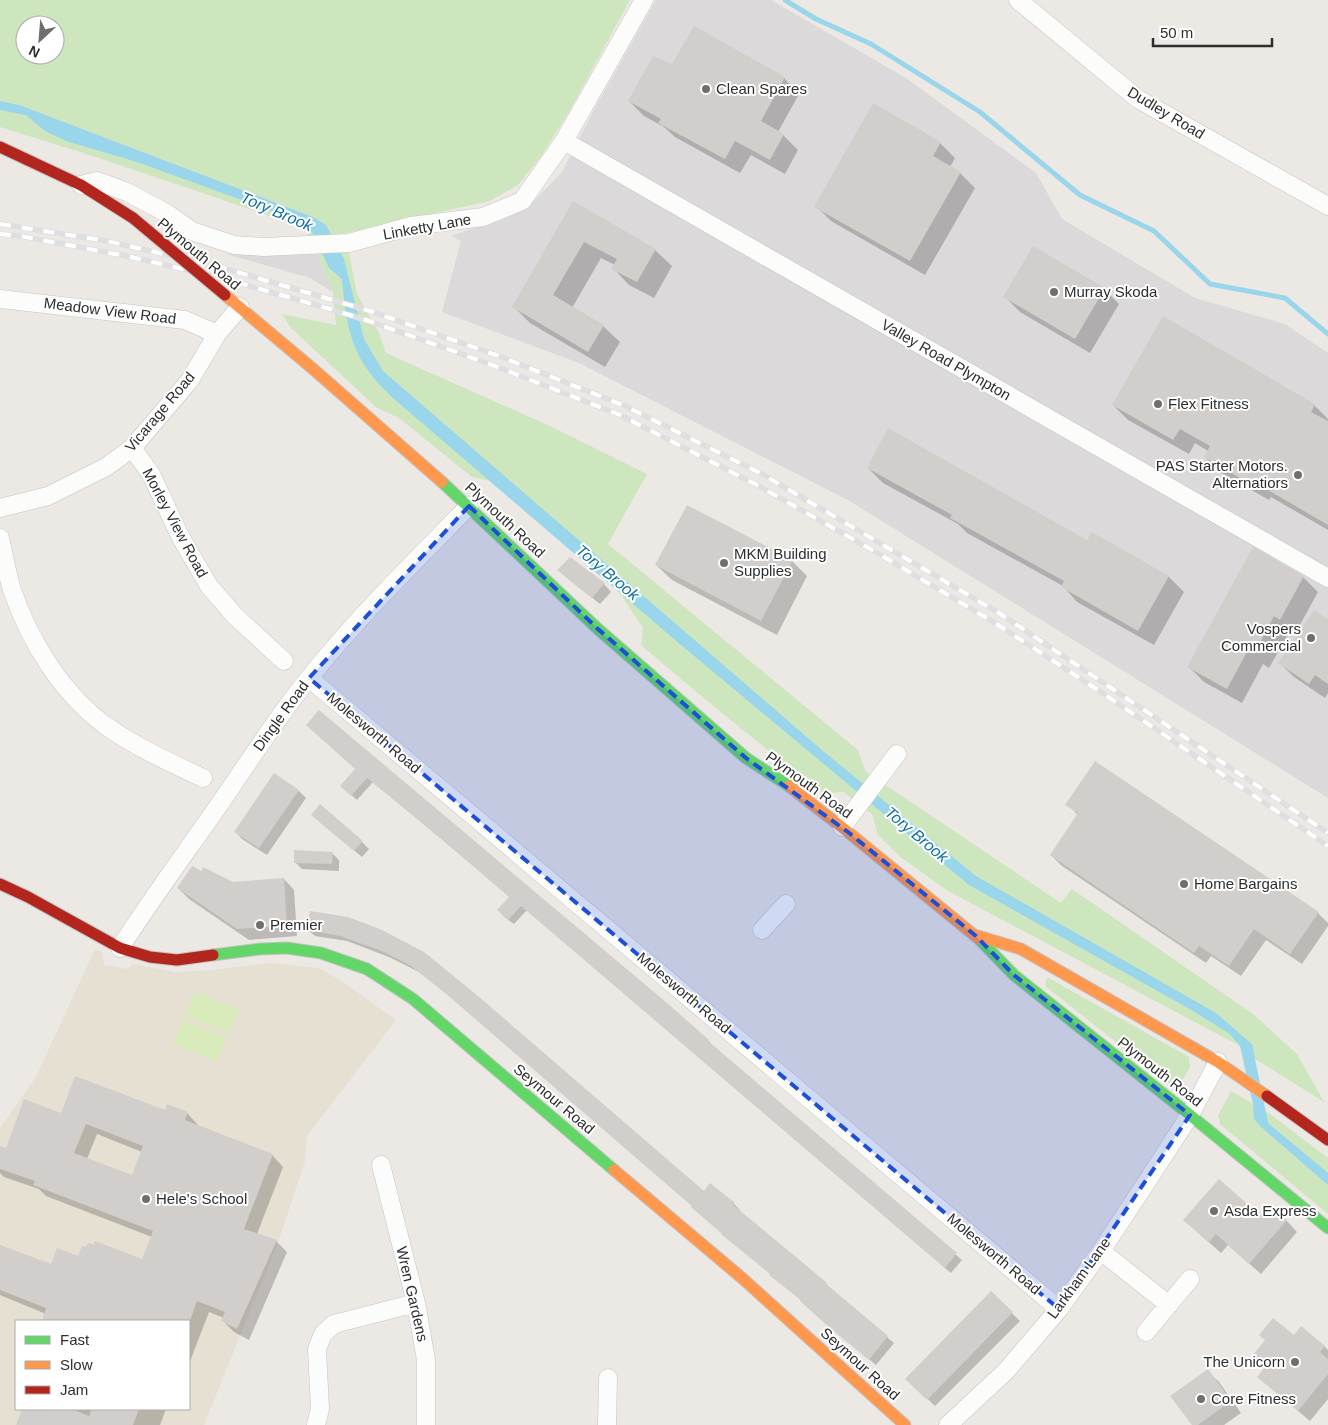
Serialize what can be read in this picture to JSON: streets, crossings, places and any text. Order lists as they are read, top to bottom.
{
  "streets": {
    "main road": ["Plymouth Road", "Seymour Road"],
    "street": [
      "Dudley Road",
      "Linketty Lane",
      "Meadow View Road",
      "Valley Road Plympton",
      "Vicarage Road",
      "Morley View Road",
      "Dingle Road",
      "Molesworth Road",
      "Larkham Lane",
      "Wren Gardens"
    ]
  },
  "crossings": [
    ["Linketty Lane", "Plymouth Road"],
    ["Linketty Lane", "Valley Road Plympton"],
    ["Plymouth Road", "Vicarage Road"],
    ["Plymouth Road", "Dingle Road"],
    ["Plymouth Road", "Larkham Lane"],
    ["Meadow View Road", "Vicarage Road"],
    ["Vicarage Road", "Morley View Road"],
    ["Dingle Road", "Molesworth Road"],
    ["Dingle Road", "Seymour Road"],
    ["Molesworth Road", "Larkham Lane"]
  ],
  "water": ["Tory Brook"],
  "places": [
    "Clean Spares",
    "Murray Skoda",
    "Flex Fitness",
    "PAS Starter Motors. Alternatiors",
    "MKM Building Supplies",
    "Vospers Commercial",
    "Home Bargains",
    "Premier",
    "Hele's School",
    "Asda Express",
    "The Unicorn",
    "Core Fitness"
  ],
  "legend": ["Fast", "Slow", "Jam"],
  "scale_bar": "50 m",
  "north": "bottom left"
}
